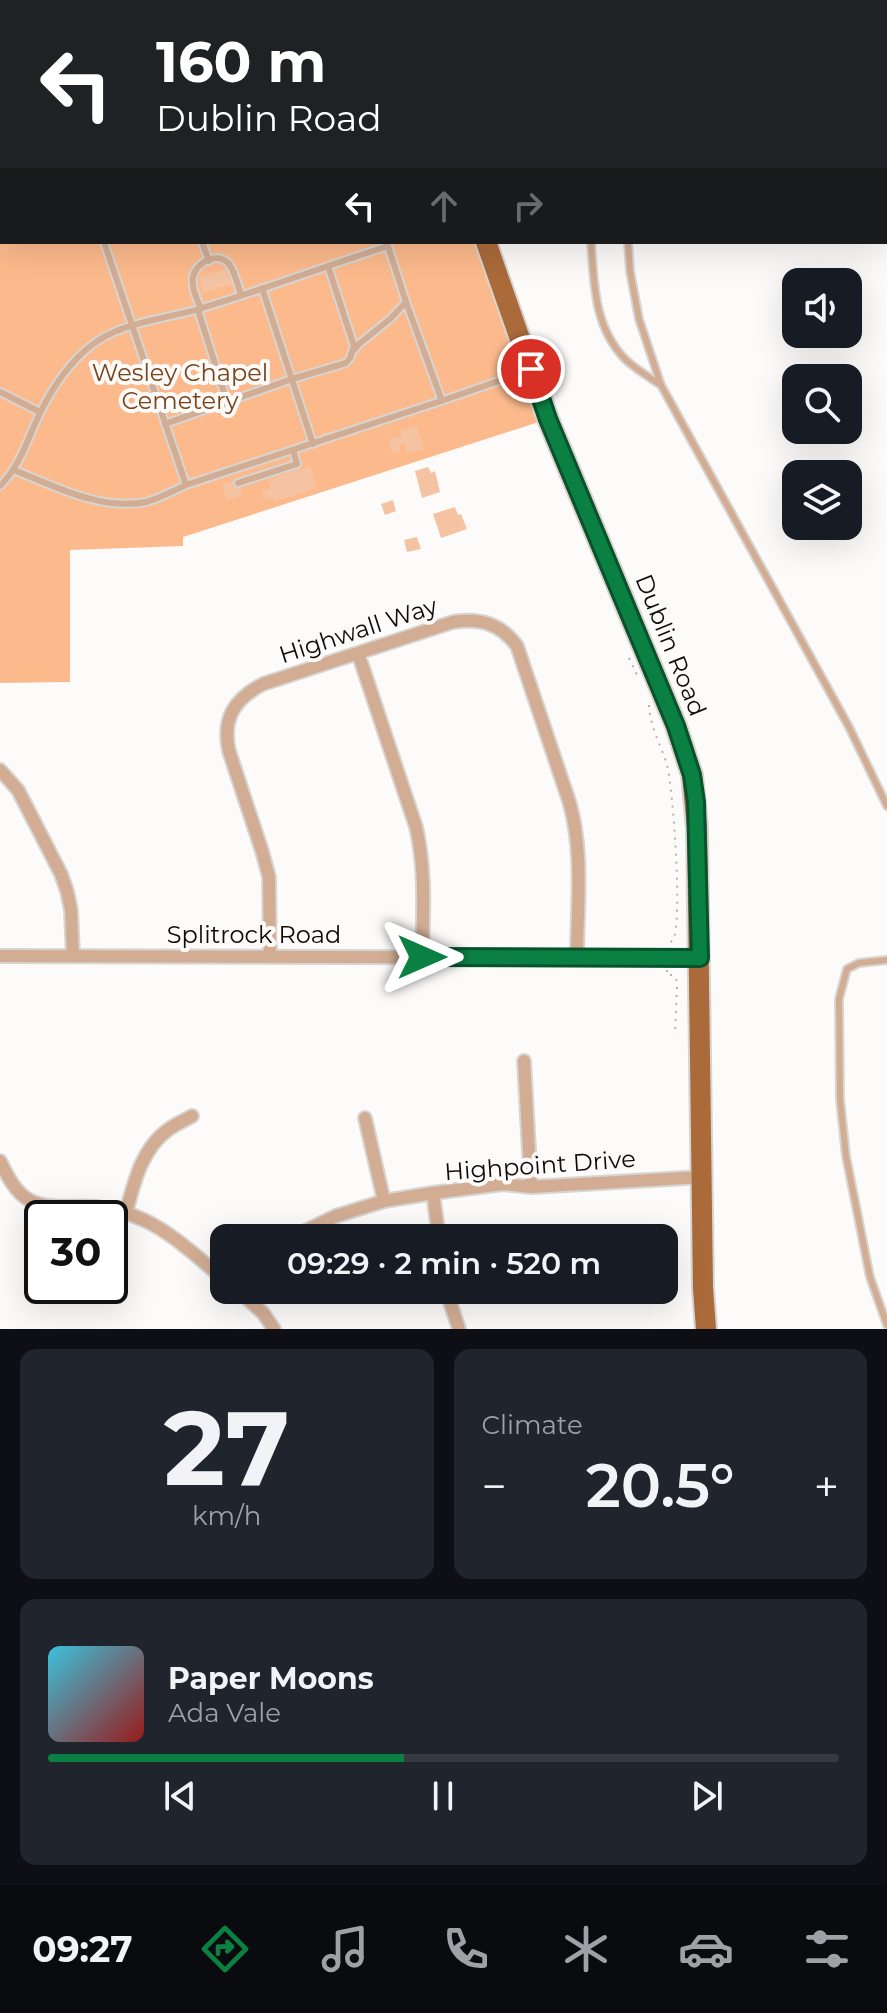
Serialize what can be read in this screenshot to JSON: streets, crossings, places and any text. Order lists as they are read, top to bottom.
{
  "streets": {
    "main road": ["Dublin Road"],
    "street": ["Highwall Way", "Splitrock Road", "Highpoint Drive"]
  },
  "crossings": [
    ["Highwall Way", "Splitrock Road"],
    ["Dublin Road", "Splitrock Road"],
    ["Dublin Road", "Highpoint Drive"]
  ],
  "parks": ["Wesley Chapel Cemetery"],
  "page": {
    "turn": ["160 m", "Dublin Road"],
    "limit": "30",
    "trip": "09:29 · 2 min · 520 m",
    "tile": [
      ["27", "km/h"],
      "Climate"
    ],
    "heat": ["−", "20.5°", "+"],
    "song": ["Paper Moons", "Ada Vale"],
    "tabs": "09:27"
  }
}
